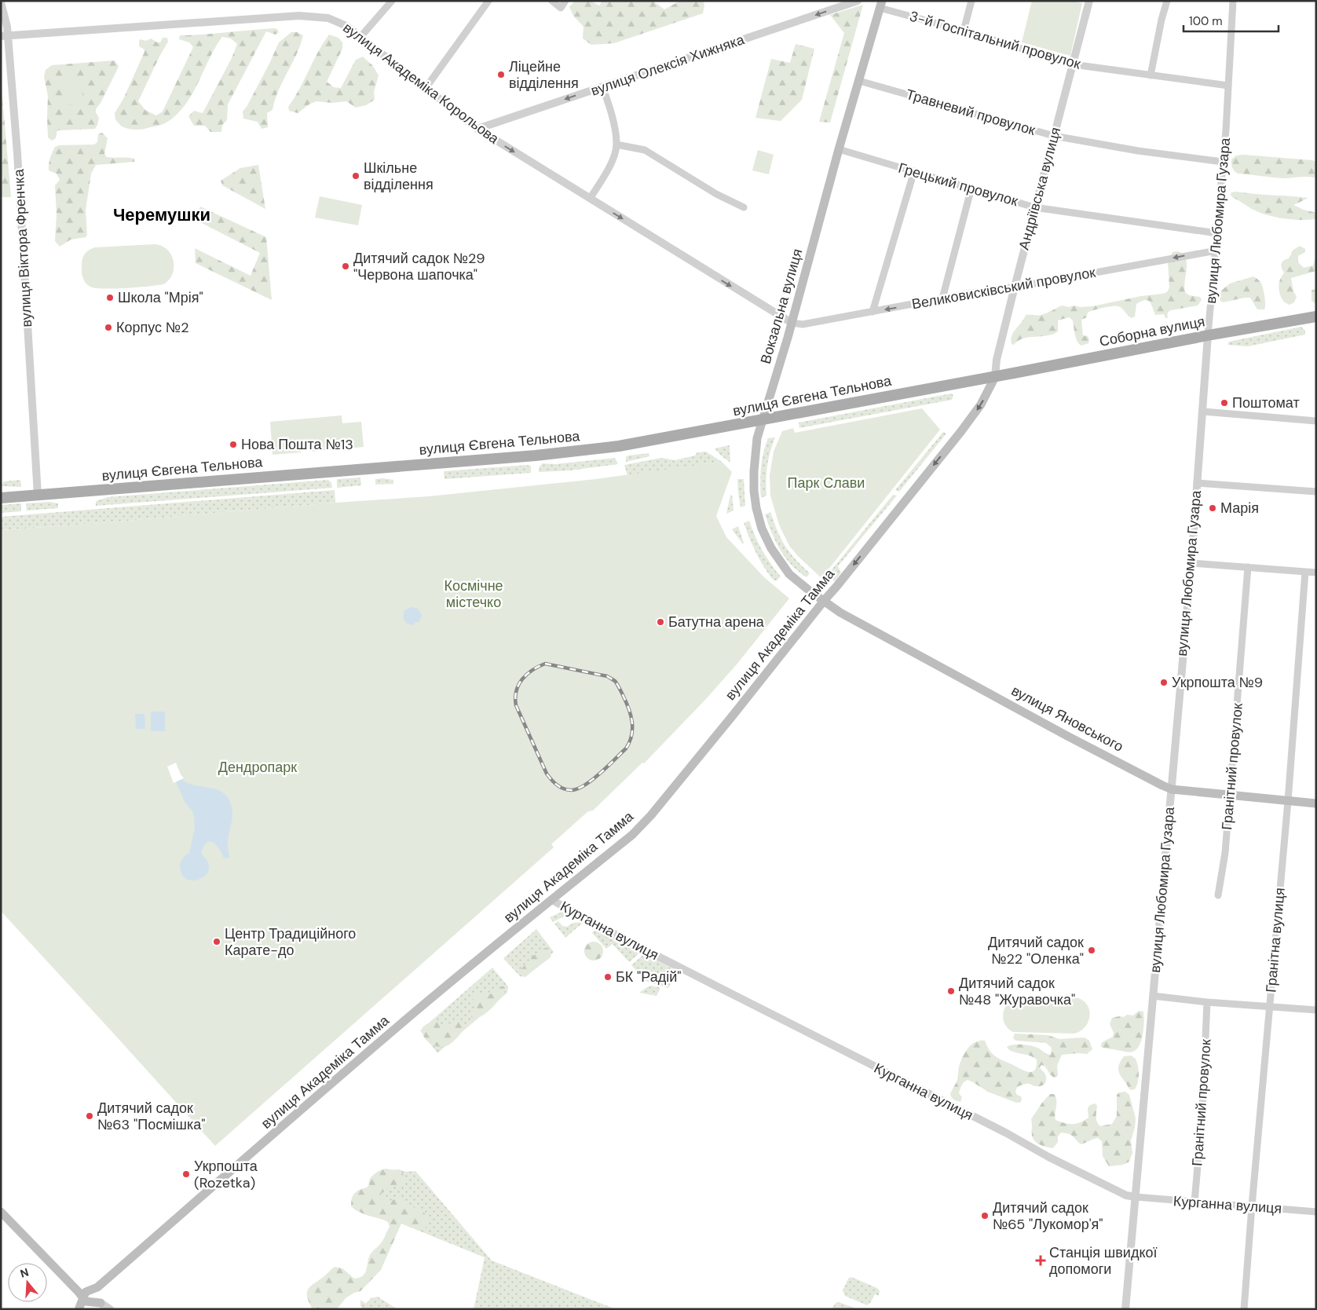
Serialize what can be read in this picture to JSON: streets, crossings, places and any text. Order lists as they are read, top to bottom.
{
  "streets": {
    "main road": [
      "Вокзальна вулиця",
      "Соборна вулиця",
      "вулиця Євгена Тельнова",
      "вулиця Академіка Тамма",
      "вулиця Яновського"
    ],
    "street": [
      "3-й Госпітальний провулок",
      "вулиця Олексія Хижняка",
      "вулиця Академіка Корольова",
      "Травневий провулок",
      "Грецький провулок",
      "Андріївська вулиця",
      "вулиця Любомира Гузара",
      "вулиця Віктора Френчка",
      "Великовисківський провулок",
      "Гранітний провулок",
      "Курганна вулиця",
      "Гранітна вулиця"
    ]
  },
  "crossings": [
    ["3-й Госпітальний провулок", "Андріївська вулиця"],
    ["3-й Госпітальний провулок", "вулиця Любомира Гузара"],
    ["3-й Госпітальний провулок", "Вокзальна вулиця"],
    ["вулиця Олексія Хижняка", "вулиця Академіка Корольова"],
    ["вулиця Академіка Корольова", "вулиця Віктора Френчка"],
    ["вулиця Академіка Корольова", "Великовисківський провулок"],
    ["вулиця Академіка Корольова", "Вокзальна вулиця"],
    ["Травневий провулок", "Андріївська вулиця"],
    ["Травневий провулок", "вулиця Любомира Гузара"],
    ["Травневий провулок", "Вокзальна вулиця"],
    ["Грецький провулок", "Андріївська вулиця"],
    ["Грецький провулок", "вулиця Любомира Гузара"],
    ["Грецький провулок", "Вокзальна вулиця"],
    ["Андріївська вулиця", "Великовисківський провулок"],
    ["Андріївська вулиця", "Соборна вулиця"],
    ["Андріївська вулиця", "вулиця Євгена Тельнова"],
    ["Андріївська вулиця", "вулиця Академіка Тамма"],
    ["вулиця Любомира Гузара", "Великовисківський провулок"],
    ["вулиця Любомира Гузара", "Соборна вулиця"],
    ["вулиця Любомира Гузара", "вулиця Яновського"],
    ["вулиця Любомира Гузара", "Курганна вулиця"],
    ["вулиця Віктора Френчка", "вулиця Євгена Тельнова"],
    ["Великовисківський провулок", "Вокзальна вулиця"],
    ["Вокзальна вулиця", "вулиця Євгена Тельнова"],
    ["Вокзальна вулиця", "вулиця Академіка Тамма"],
    ["Вокзальна вулиця", "вулиця Яновського"],
    ["Соборна вулиця", "вулиця Євгена Тельнова"],
    ["Соборна вулиця", "вулиця Академіка Тамма"],
    ["вулиця Євгена Тельнова", "вулиця Академіка Тамма"],
    ["вулиця Академіка Тамма", "вулиця Яновського"],
    ["вулиця Академіка Тамма", "Курганна вулиця"],
    ["вулиця Яновського", "Гранітний провулок"],
    ["вулиця Яновського", "Гранітна вулиця"],
    ["Гранітний провулок", "Курганна вулиця"],
    ["Курганна вулиця", "Гранітна вулиця"]
  ],
  "one_way": ["вулиця Олексія Хижняка", "Великовисківський провулок"],
  "districts": ["Черемушки"],
  "parks": ["Парк Слави", "Космічне містечко", "Дендропарк"],
  "places": {
    "other": [
      "Ліцейне відділення",
      "Шкільне відділення",
      "Дитячий садок №29 \"Червона шапочка\"",
      "Школа \"Мрія\"",
      "Корпус №2",
      "Поштомат",
      "Нова Пошта №13",
      "Марія",
      "Батутна арена",
      "Укрпошта №9",
      "Центр Традиційного Карате-до",
      "Дитячий садок №22 \"Оленка\"",
      "БК \"Радій\"",
      "Дитячий садок №48 \"Журавочка\"",
      "Дитячий садок №63 \"Посмішка\"",
      "Укрпошта (Rozetka)",
      "Дитячий садок №65 \"Лукомор'я\""
    ],
    "health": ["Станція швидкої допомоги"]
  },
  "scale_bar": "100 m",
  "north": "top"
}
